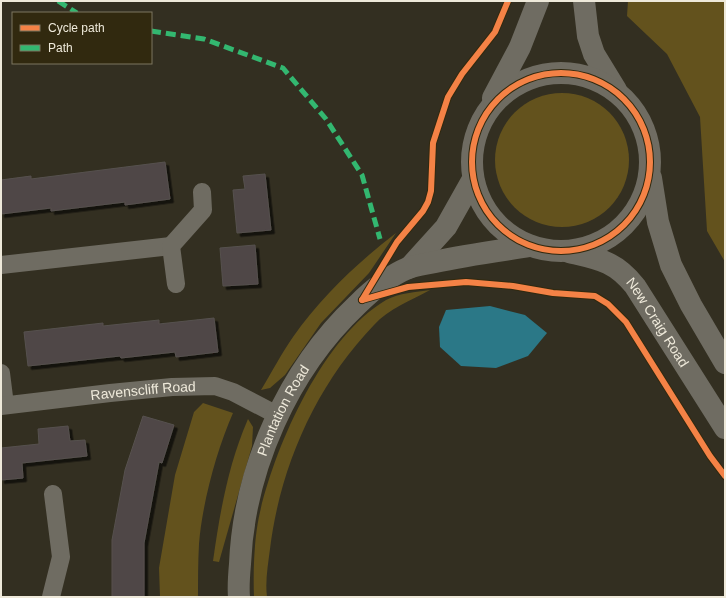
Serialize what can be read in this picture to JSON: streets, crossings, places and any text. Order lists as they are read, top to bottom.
{
  "streets": {
    "street": ["New Craig Road", "Ravenscliff Road", "Plantation Road"]
  },
  "crossings": [
    ["Ravenscliff Road", "Plantation Road"]
  ],
  "legend": ["Cycle path", "Path"]
}
